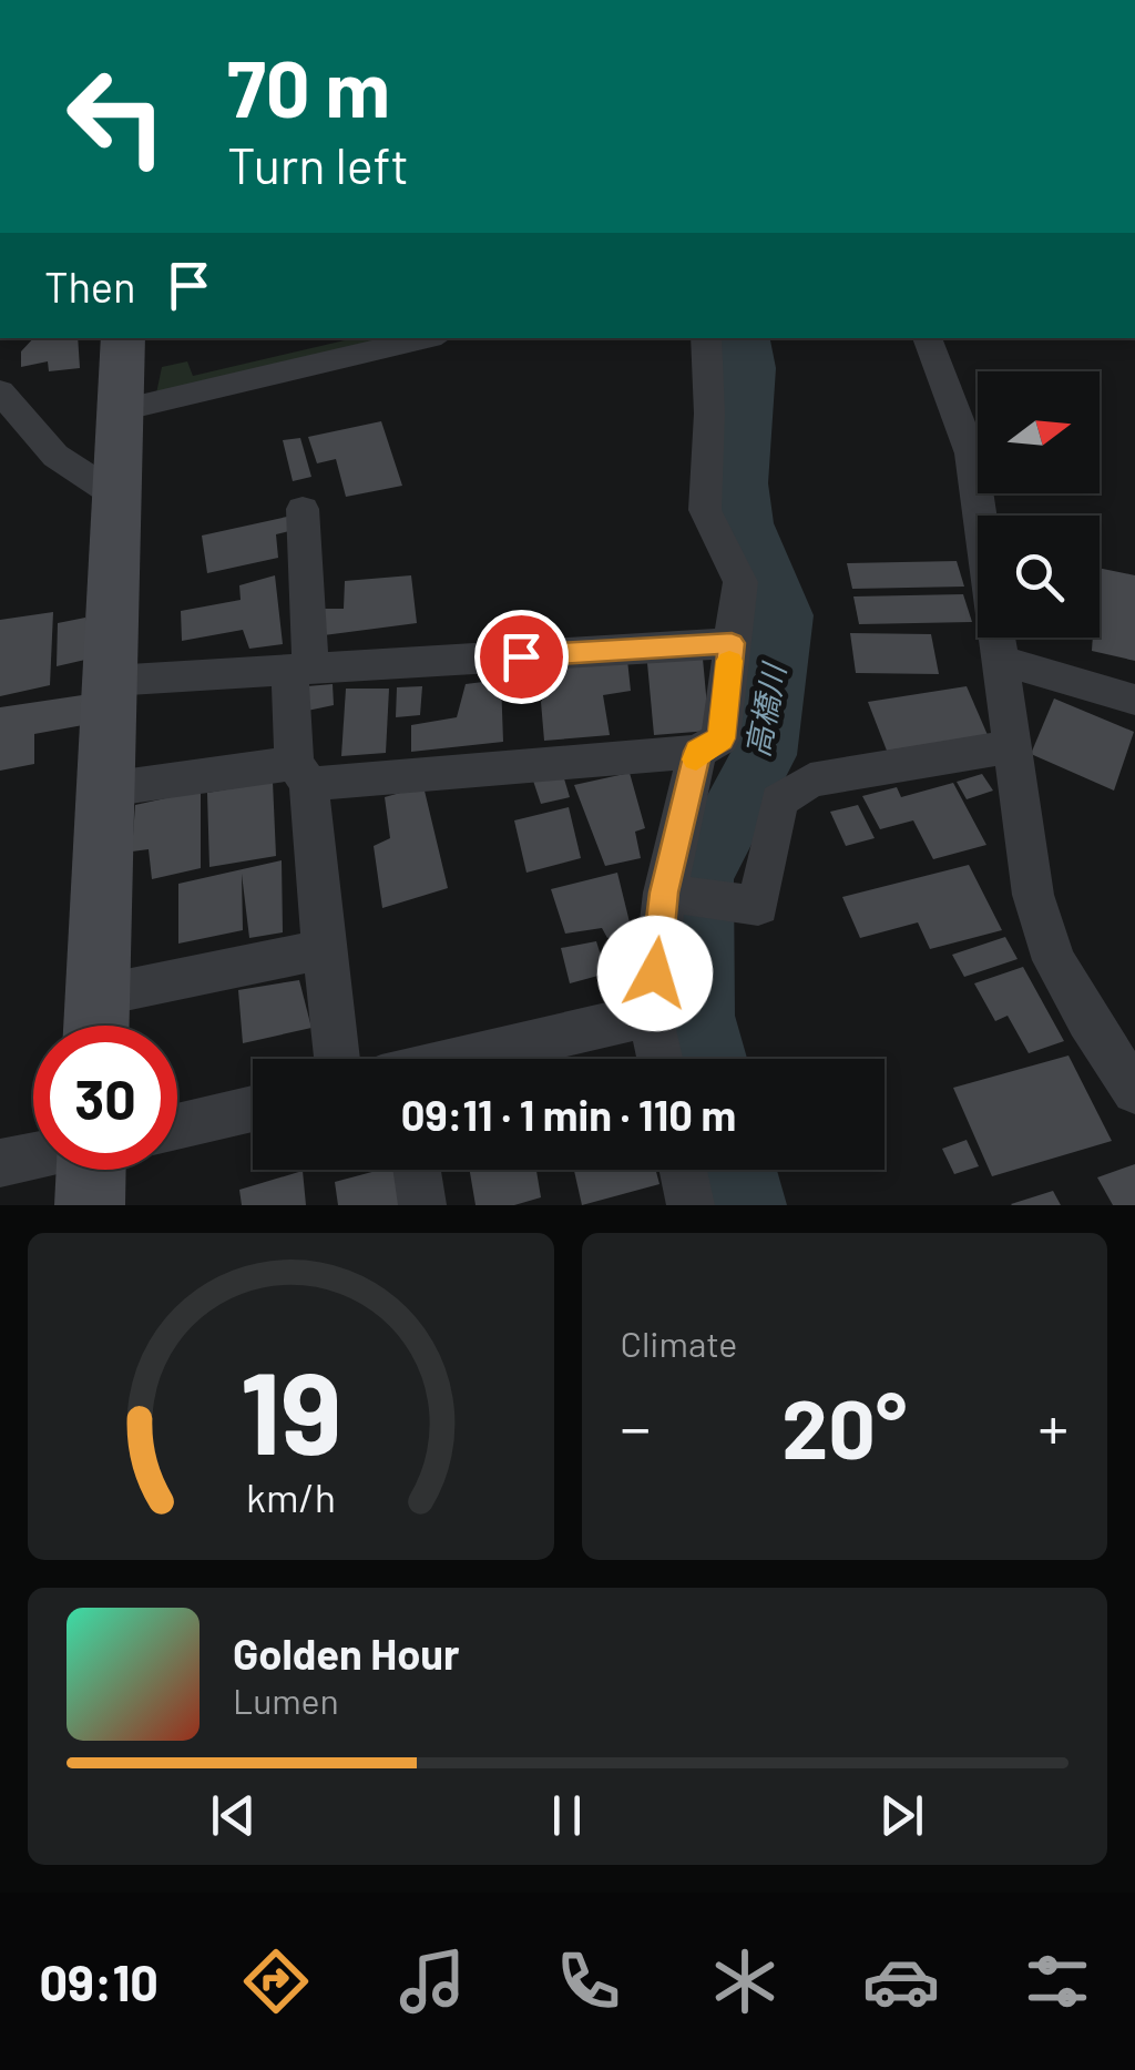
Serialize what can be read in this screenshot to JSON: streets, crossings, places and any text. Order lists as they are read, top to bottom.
{
  "water": ["高橋川"],
  "north": "right",
  "page": {
    "turn": ["70 m", "Turn left"],
    "then": "Then",
    "limit": "30",
    "trip": "09:11 · 1 min · 110 m",
    "tile": "Climate",
    "heat": ["−", "20°", "+"],
    "song": ["Golden Hour", "Lumen"],
    "tabs": "09:10",
    "gauge": ["19", "km/h"]
  }
}
